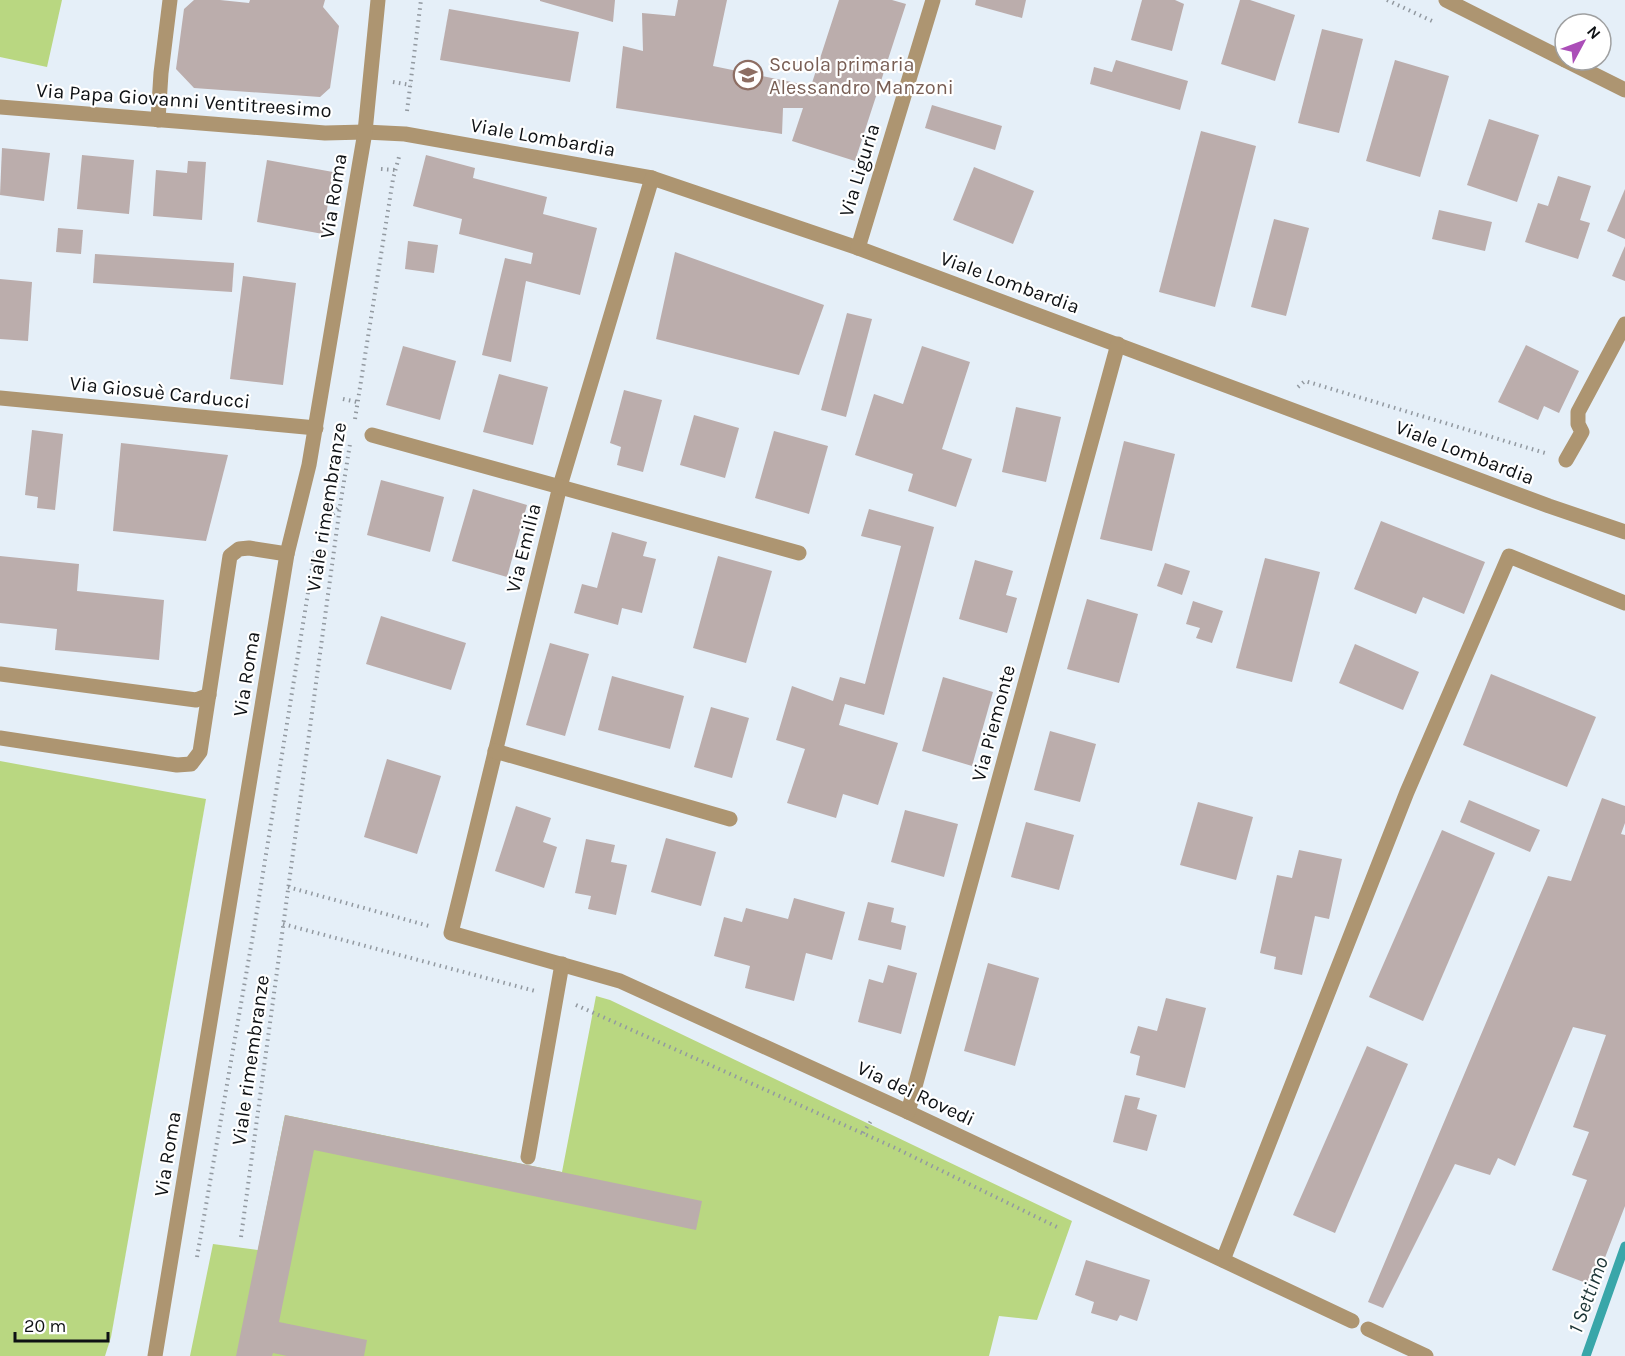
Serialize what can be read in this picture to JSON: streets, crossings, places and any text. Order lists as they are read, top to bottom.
{
  "streets": {
    "street": [
      "Via Papa Giovanni Ventitreesimo",
      "Viale Lombardia",
      "Via Liguria",
      "Via Roma",
      "Via Giosuè Carducci",
      "Via Emilia",
      "Via Piemonte",
      "Via dei Rovedi"
    ],
    "path": ["Viale rimembranze"]
  },
  "crossings": [
    ["Via Papa Giovanni Ventitreesimo", "Viale Lombardia"],
    ["Via Papa Giovanni Ventitreesimo", "Via Roma"],
    ["Viale Lombardia", "Via Liguria"],
    ["Viale Lombardia", "Via Roma"],
    ["Viale Lombardia", "Viale rimembranze"],
    ["Viale Lombardia", "Via Emilia"],
    ["Viale Lombardia", "Via Piemonte"],
    ["Via Roma", "Via Giosuè Carducci"],
    ["Via Emilia", "Via dei Rovedi"],
    ["Via Piemonte", "Via dei Rovedi"]
  ],
  "water": ["1 Settimo"],
  "places": {
    "school or university": ["Scuola primaria Alessandro Manzoni"]
  },
  "scale_bar": "20 m",
  "north": "top right"
}
